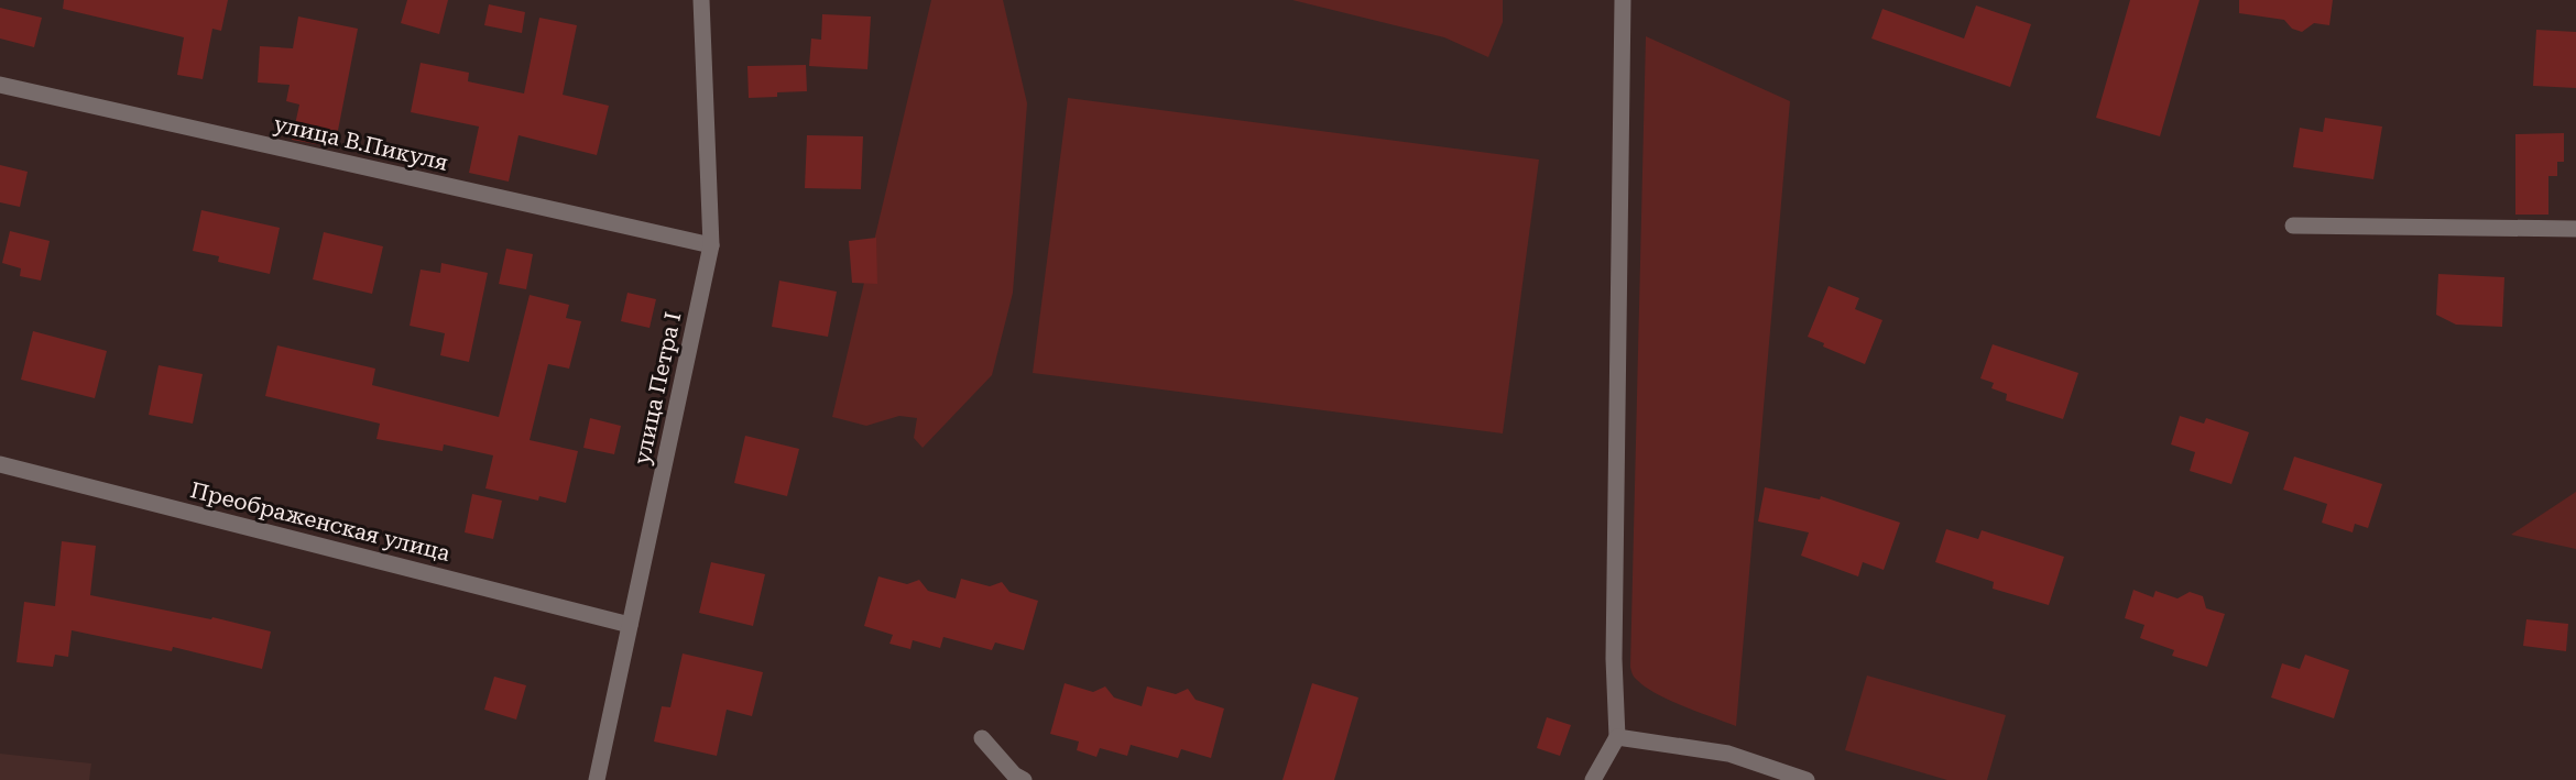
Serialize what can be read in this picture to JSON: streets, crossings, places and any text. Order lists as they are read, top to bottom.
{
  "streets": {
    "street": ["улица В.Пикуля", "улица Петра I", "Преображенская улица"]
  },
  "crossings": [
    ["улица В.Пикуля", "улица Петра I"],
    ["улица Петра I", "Преображенская улица"]
  ]
}
